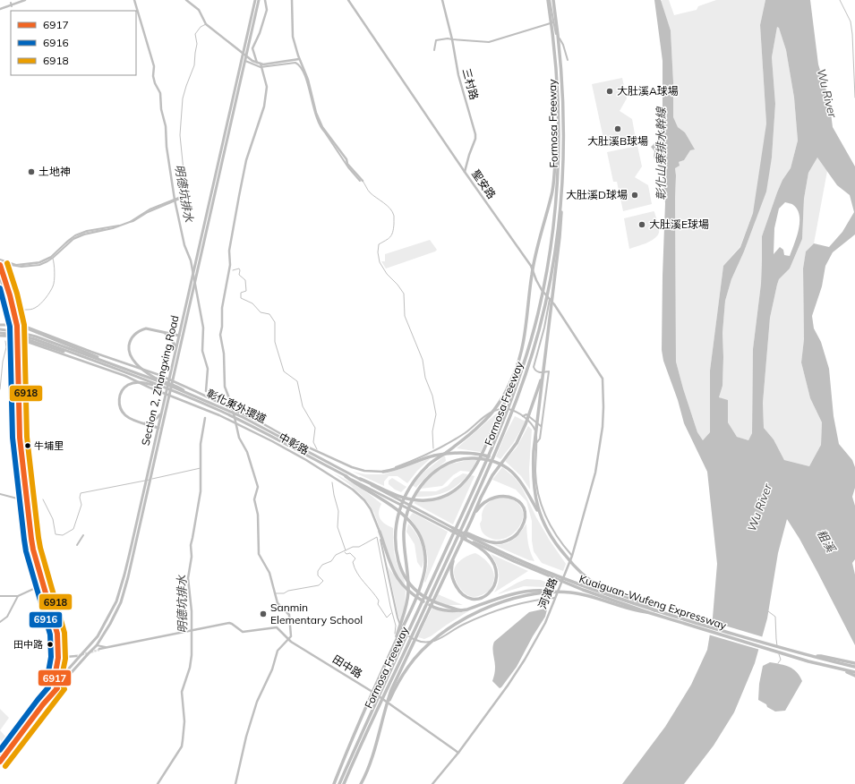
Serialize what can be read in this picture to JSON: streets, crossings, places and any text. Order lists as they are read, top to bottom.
{
  "streets": {
    "highway": ["Formosa Freeway", "Kuaiguan-Wufeng Expressway"],
    "main road": ["Section 2, Zhangxing Road", "彰化東外環道"],
    "street": [
      "三村路",
      "聖安路",
      "中彰路",
      "河濱路",
      "田中路"
    ]
  },
  "crossings": [
    ["三村路", "聖安路"],
    ["聖安路", "河濱路"],
    ["Section 2, Zhangxing Road", "中彰路"],
    ["Section 2, Zhangxing Road", "田中路"],
    ["彰化東外環道", "Kuaiguan-Wufeng Expressway"],
    ["河濱路", "田中路"]
  ],
  "water": [
    "Wu River",
    "彰化山寮排水幹線",
    "明德坑排水",
    "粗溪"
  ],
  "places": [
    "大肚溪A球場",
    "大肚溪B球場",
    "土地神",
    "大肚溪D球場",
    "大肚溪E球場",
    "牛埔里",
    "Sanmin Elementary School",
    "田中路"
  ],
  "lines": ["transit line 6918", "transit line 6917", "transit line 6916"],
  "legend": ["6917", "6916", "6918"]
}
